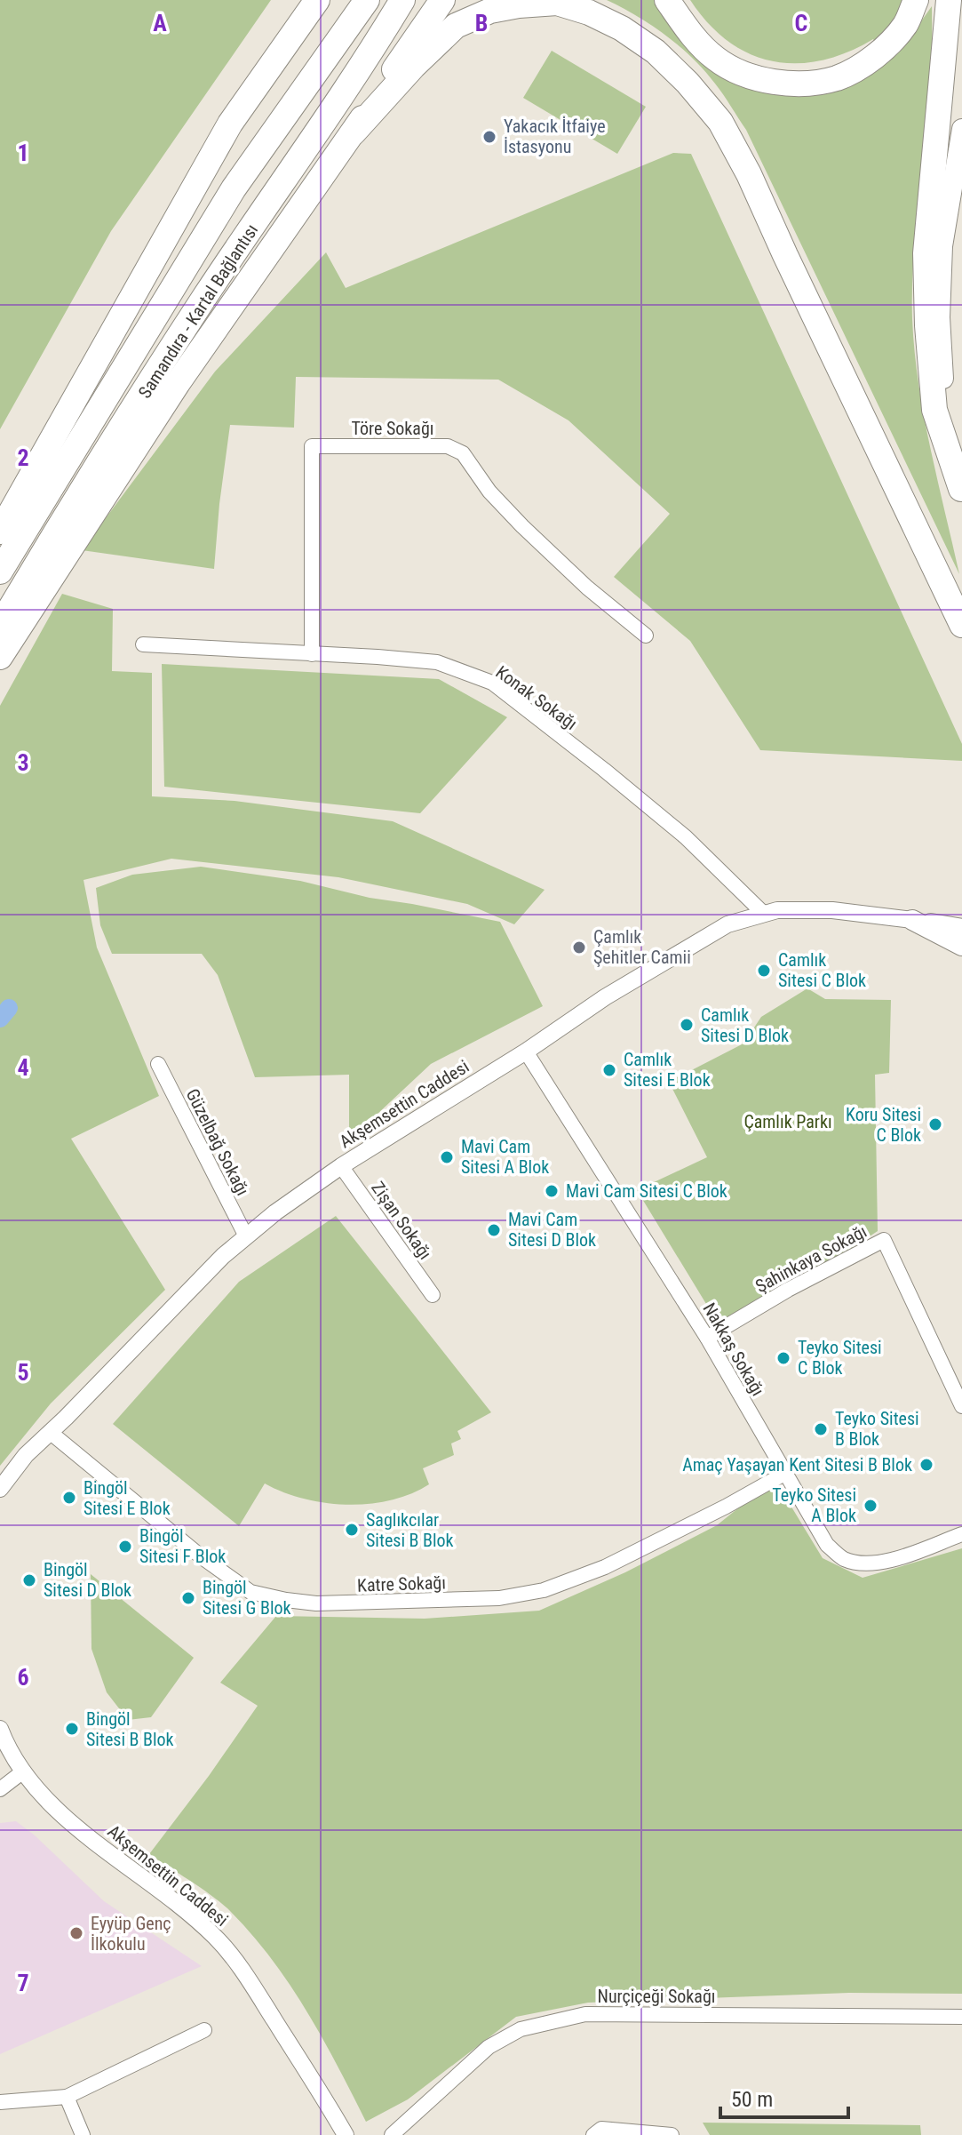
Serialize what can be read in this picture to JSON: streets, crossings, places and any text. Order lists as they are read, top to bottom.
{
  "streets": {
    "highway": ["Samandıra - Kartal Bağlantısı"],
    "street": [
      "Töre Sokağı",
      "Konak Sokağı",
      "Akşemsettin Caddesi",
      "Güzelbağ Sokağı",
      "Zişan Sokağı",
      "Şahinkaya Sokağı",
      "Nakkaş Sokağı",
      "Katre Sokağı",
      "Nurçiçeği Sokağı"
    ]
  },
  "crossings": [
    ["Töre Sokağı", "Konak Sokağı"],
    ["Konak Sokağı", "Akşemsettin Caddesi"],
    ["Akşemsettin Caddesi", "Güzelbağ Sokağı"],
    ["Akşemsettin Caddesi", "Zişan Sokağı"],
    ["Akşemsettin Caddesi", "Nakkaş Sokağı"],
    ["Akşemsettin Caddesi", "Katre Sokağı"],
    ["Şahinkaya Sokağı", "Nakkaş Sokağı"],
    ["Nakkaş Sokağı", "Katre Sokağı"]
  ],
  "parks": ["Çamlık Parkı"],
  "places": [
    "Yakacık İtfaiye İstasyonu",
    "Çamlık Şehitler Camii",
    "Camlık Sitesi C Blok",
    "Camlık Sitesi D Blok",
    "Camlık Sitesi E Blok",
    "Koru Sitesi C Blok",
    "Mavi Cam Sitesi A Blok",
    "Mavi Cam Sitesi C Blok",
    "Mavi Cam Sitesi D Blok",
    "Teyko Sitesi C Blok",
    "Teyko Sitesi B Blok",
    "Amaç Yaşayan Kent Sitesi B Blok",
    "Bingöl Sitesi E Blok",
    "Teyko Sitesi A Blok",
    "Saglıkcılar Sitesi B Blok",
    "Bingöl Sitesi F Blok",
    "Bingöl Sitesi D Blok",
    "Bingöl Sitesi G Blok",
    "Bingöl Sitesi B Blok",
    "Eyyüp Genç İlkokulu"
  ],
  "scale_bar": "50 m",
  "grid": {
    "columns": ["A", "B", "C"],
    "rows": [
      "1",
      "2",
      "3",
      "4",
      "5",
      "6",
      "7"
    ]
  }
}
